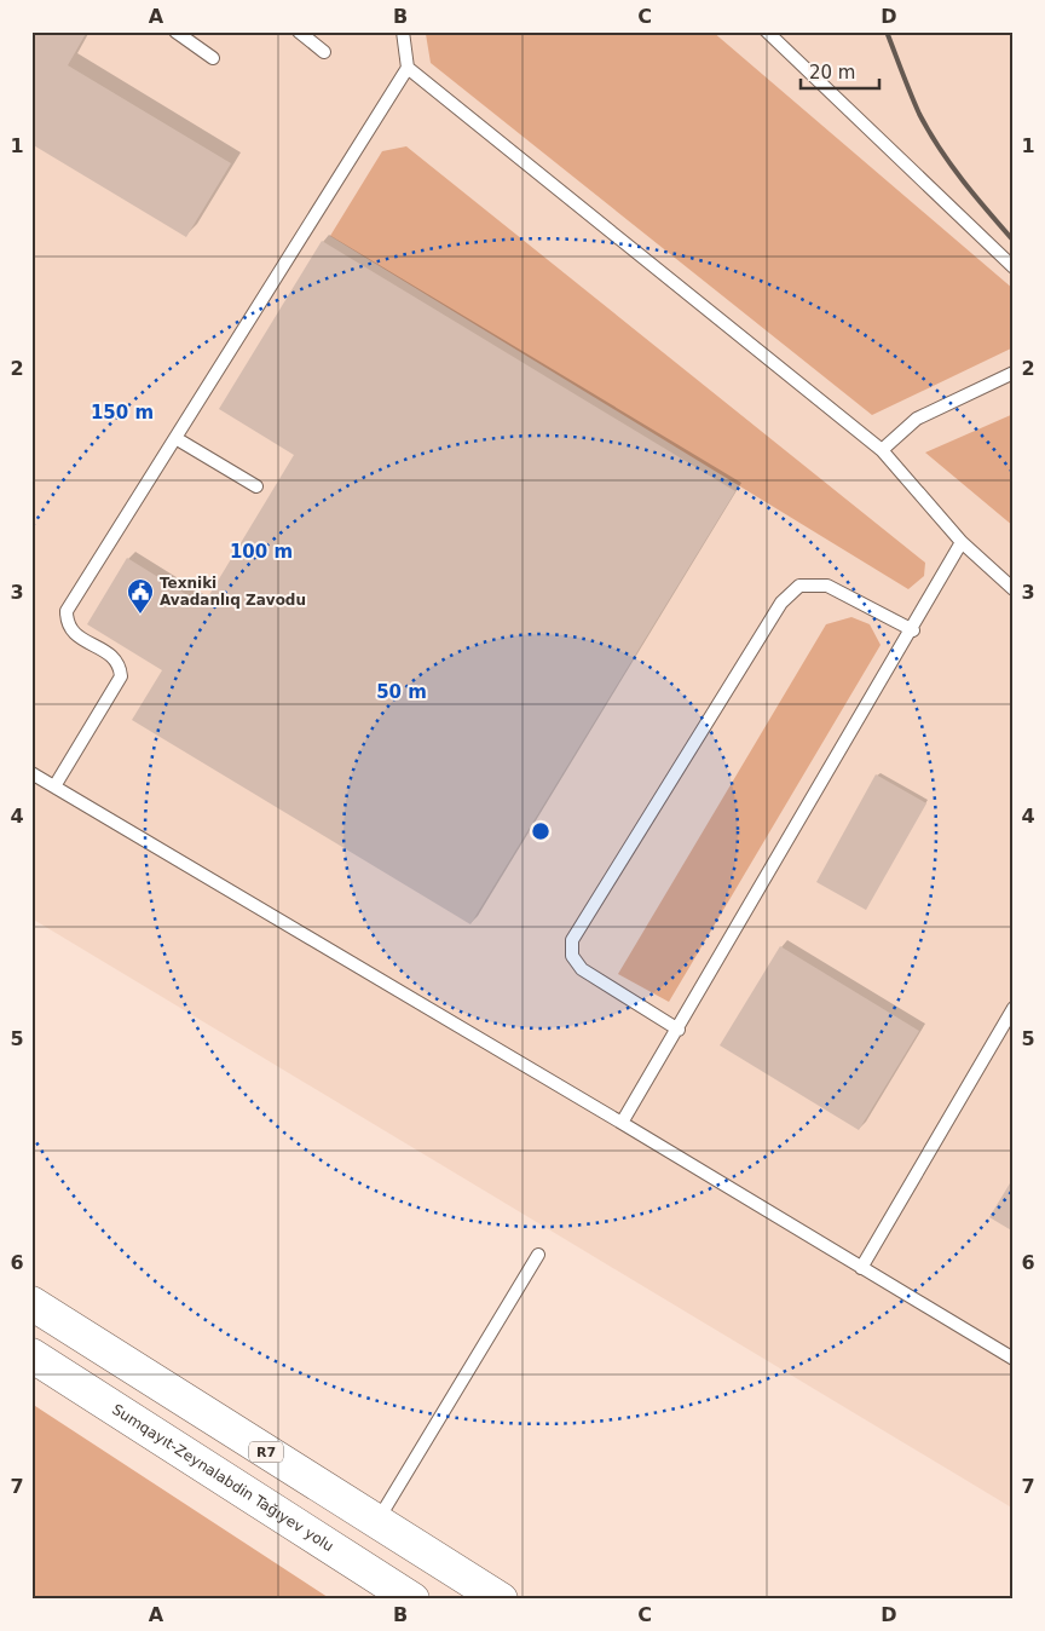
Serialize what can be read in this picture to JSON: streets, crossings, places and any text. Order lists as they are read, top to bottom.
{
  "streets": {
    "main road": ["R7", "Sumqayıt-Zeynalabdin Tağıyev yolu"]
  },
  "places": {
    "public building": ["Texniki Avadanlıq Zavodu"]
  },
  "scale_bar": "20 m",
  "grid": {
    "columns": [
      "A",
      "B",
      "C",
      "D"
    ],
    "rows": [
      "1",
      "2",
      "3",
      "4",
      "5",
      "6",
      "7"
    ]
  },
  "rings": ["150 m", "100 m", "50 m"]
}
